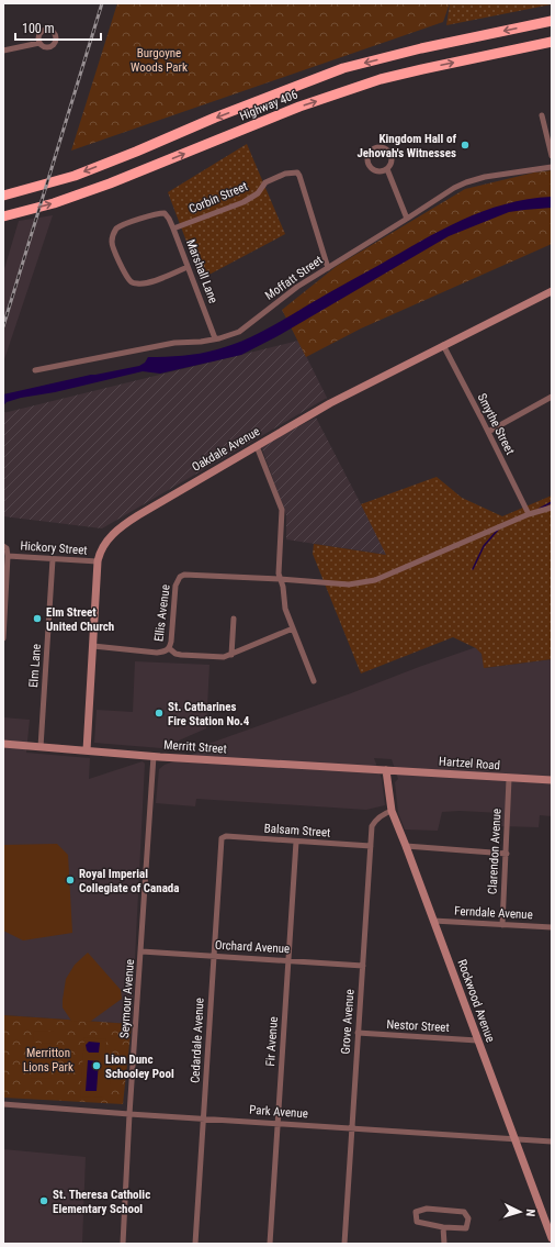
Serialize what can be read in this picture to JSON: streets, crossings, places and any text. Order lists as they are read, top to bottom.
{
  "streets": {
    "highway": ["Highway 406"],
    "street": [
      "Corbin Street",
      "Marshall Lane",
      "Moffatt Street",
      "Smythe Street",
      "Oakdale Avenue",
      "Hickory Street",
      "Ellis Avenue",
      "Elm Lane",
      "Merritt Street",
      "Hartzel Road",
      "Balsam Street",
      "Clarendon Avenue",
      "Ferndale Avenue",
      "Orchard Avenue",
      "Seymour Avenue",
      "Rockwood Avenue",
      "Grove Avenue",
      "Nestor Street",
      "Cedardale Avenue",
      "Fir Avenue",
      "Park Avenue"
    ]
  },
  "crossings": [
    ["Corbin Street", "Marshall Lane"],
    ["Corbin Street", "Moffatt Street"],
    ["Marshall Lane", "Moffatt Street"],
    ["Smythe Street", "Oakdale Avenue"],
    ["Oakdale Avenue", "Hickory Street"],
    ["Oakdale Avenue", "Ellis Avenue"],
    ["Oakdale Avenue", "Merritt Street"],
    ["Hickory Street", "Elm Lane"],
    ["Elm Lane", "Merritt Street"],
    ["Merritt Street", "Hartzel Road"],
    ["Merritt Street", "Seymour Avenue"],
    ["Merritt Street", "Rockwood Avenue"],
    ["Hartzel Road", "Clarendon Avenue"],
    ["Hartzel Road", "Rockwood Avenue"],
    ["Balsam Street", "Grove Avenue"],
    ["Balsam Street", "Cedardale Avenue"],
    ["Balsam Street", "Fir Avenue"],
    ["Clarendon Avenue", "Ferndale Avenue"],
    ["Ferndale Avenue", "Rockwood Avenue"],
    ["Orchard Avenue", "Seymour Avenue"],
    ["Orchard Avenue", "Grove Avenue"],
    ["Orchard Avenue", "Cedardale Avenue"],
    ["Orchard Avenue", "Fir Avenue"],
    ["Seymour Avenue", "Park Avenue"],
    ["Rockwood Avenue", "Grove Avenue"],
    ["Rockwood Avenue", "Nestor Street"],
    ["Rockwood Avenue", "Park Avenue"],
    ["Grove Avenue", "Nestor Street"],
    ["Grove Avenue", "Park Avenue"],
    ["Cedardale Avenue", "Park Avenue"],
    ["Fir Avenue", "Park Avenue"]
  ],
  "parks": ["Burgoyne Woods Park", "Merritton Lions Park"],
  "places": [
    "Kingdom Hall of Jehovah's Witnesses",
    "Elm Street United Church",
    "St. Catharines Fire Station No.4",
    "Royal Imperial Collegiate of Canada",
    "Lion Dunc Schooley Pool",
    "St. Theresa Catholic Elementary School"
  ],
  "scale_bar": "100 m",
  "north": "right"
}
